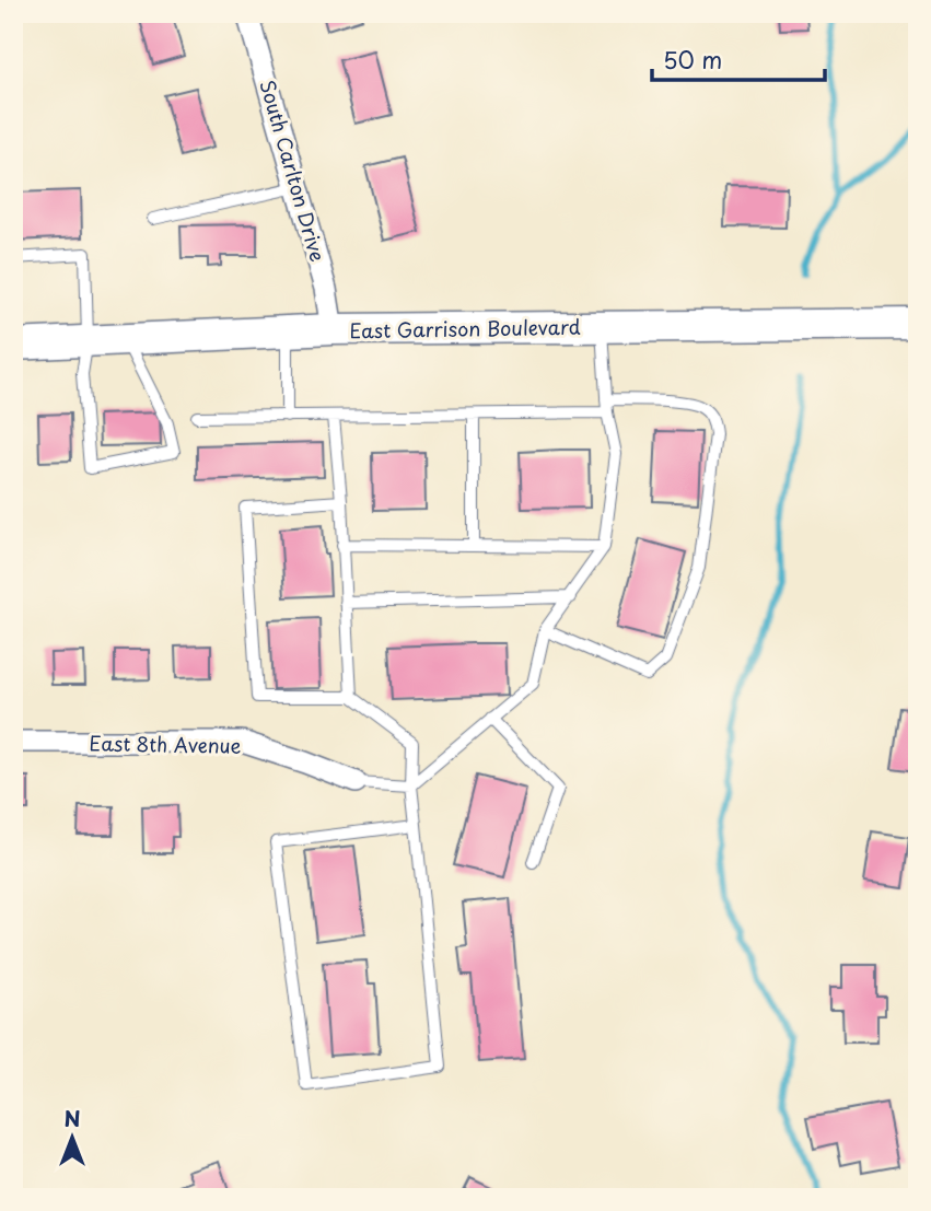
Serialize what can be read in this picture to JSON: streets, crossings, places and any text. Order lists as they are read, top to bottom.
{
  "streets": {
    "main road": ["East Garrison Boulevard"],
    "street": ["South Carlton Drive", "East 8th Avenue"]
  },
  "crossings": [
    ["South Carlton Drive", "East Garrison Boulevard"]
  ],
  "scale_bar": "50 m",
  "north": "top"
}
